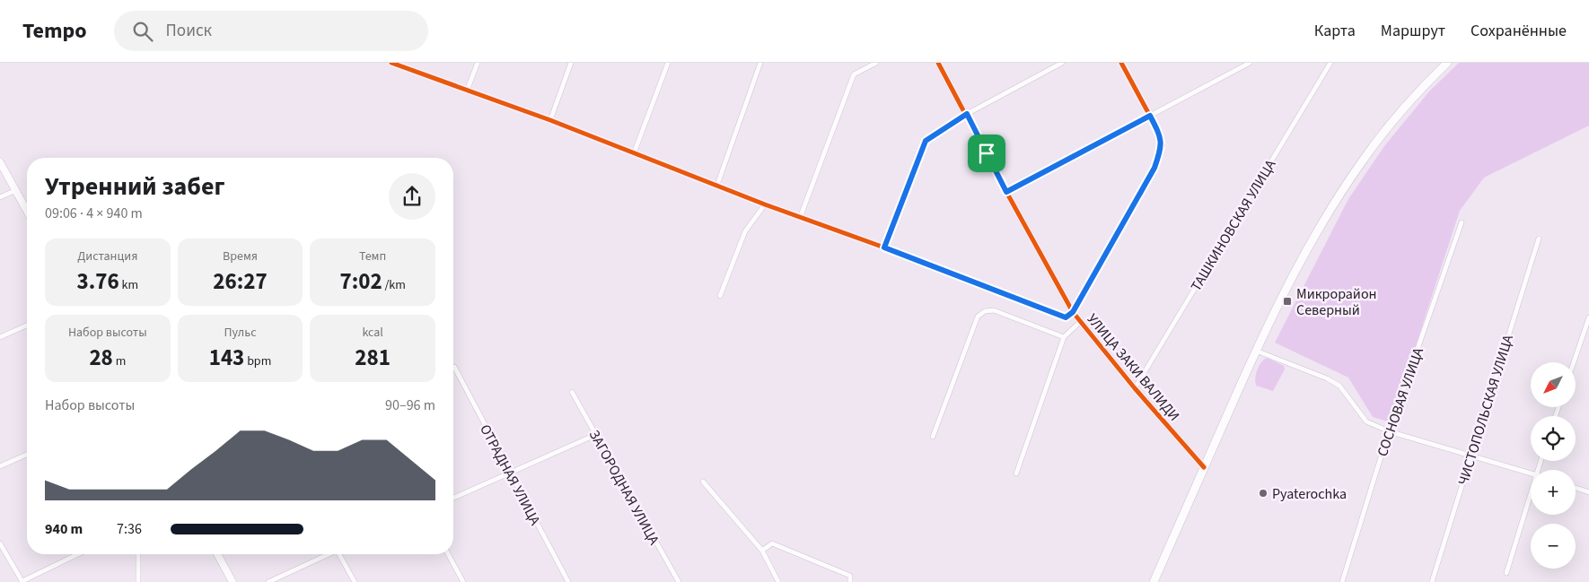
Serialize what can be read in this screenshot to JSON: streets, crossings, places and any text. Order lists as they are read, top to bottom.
{
  "streets": {
    "street": [
      "ТАШКИНОВСКАЯ УЛИЦА",
      "УЛИЦА ЗАКИ ВАЛИДИ",
      "СОСНОВАЯ УЛИЦА",
      "ЧИСТОПОЛЬСКАЯ УЛИЦА",
      "ОТРАДНАЯ УЛИЦА",
      "ЗАГОРОДНАЯ УЛИЦА"
    ]
  },
  "crossings": [
    ["ТАШКИНОВСКАЯ УЛИЦА", "УЛИЦА ЗАКИ ВАЛИДИ"]
  ],
  "places": {
    "transit": ["Микрорайон Северный"],
    "other": ["Pyaterochka"]
  },
  "north": "bottom left",
  "page": {
    "header": "Tempo",
    "search": "Поиск",
    "nav": ["Карта", "Маршрут", "Сохранённые"],
    "heading": ["Утренний забег", "09:06 · 4 × 940 m"],
    "stats": [
      ["Дистанция", "3.76 km"],
      ["Время", "26:27"],
      ["Темп", "7:02 /km"],
      ["Набор высоты", "28 m"],
      ["Пульс", "143 bpm"],
      ["kcal", "281"]
    ],
    "map_buttons": ["+", "−"],
    "chart": ["Набор высоты", "90–96 m"],
    "list": [
      {
        "name": "940 m",
        "note": "7:36"
      }
    ]
  }
}
